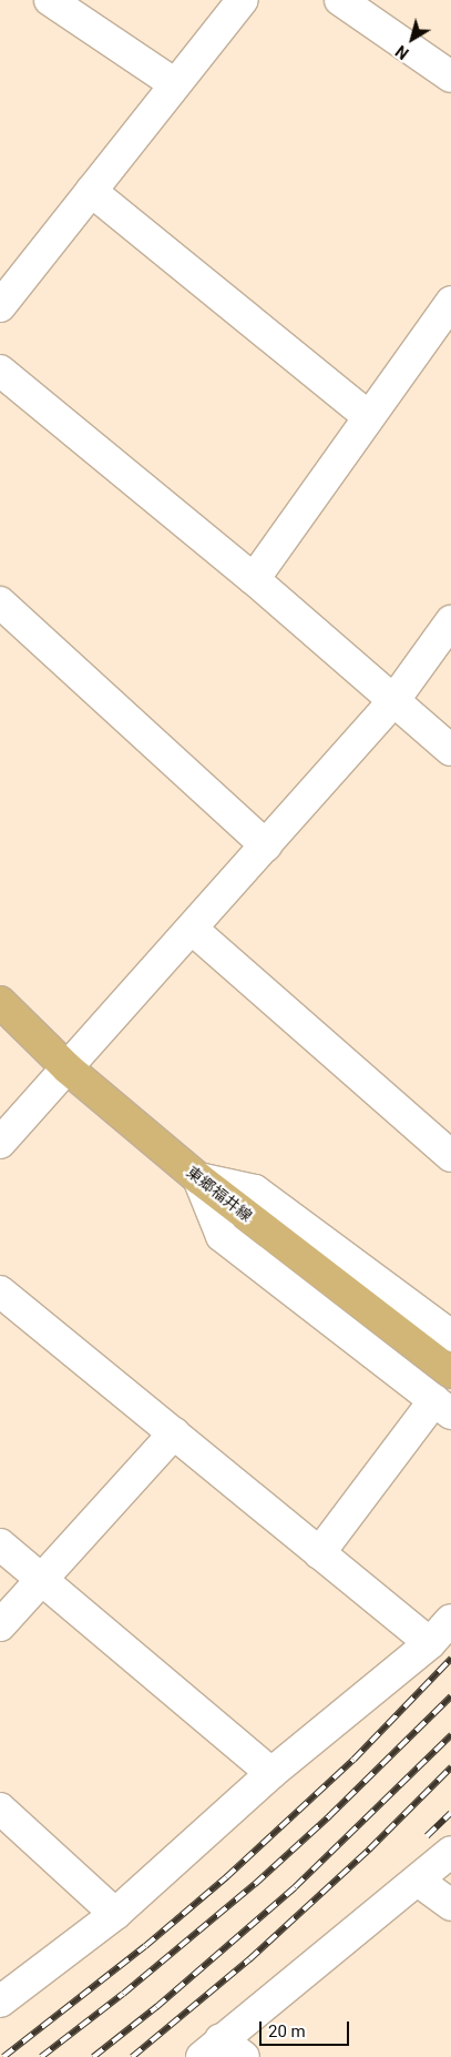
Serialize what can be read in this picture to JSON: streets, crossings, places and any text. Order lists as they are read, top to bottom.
{
  "streets": {
    "main road": ["東郷福井線"]
  },
  "scale_bar": "20 m",
  "north": "bottom left"
}
